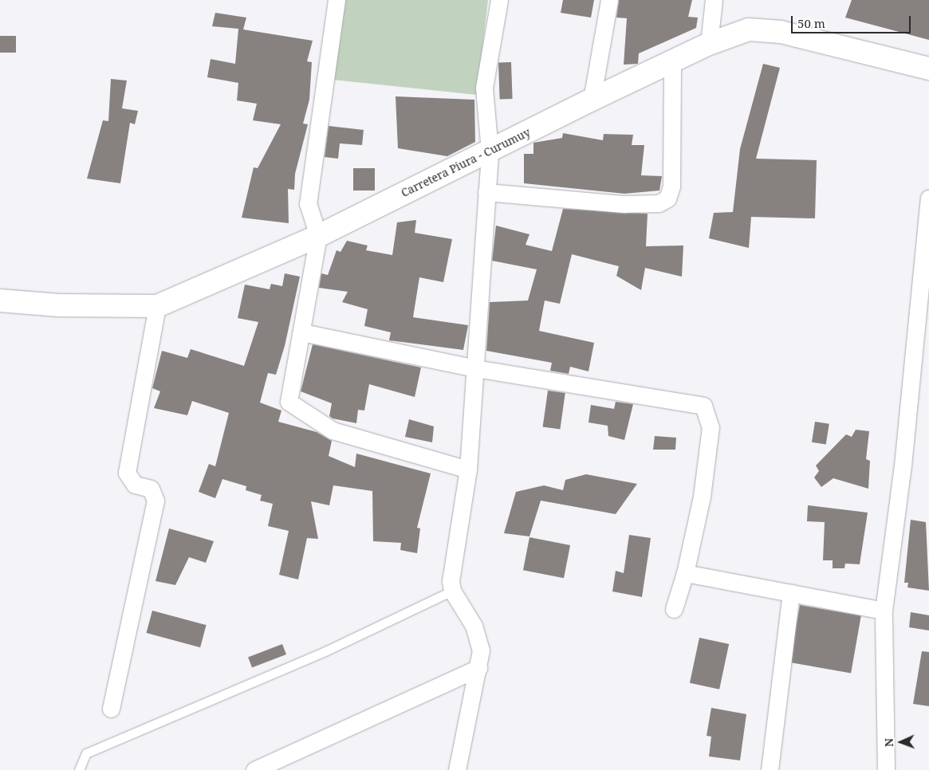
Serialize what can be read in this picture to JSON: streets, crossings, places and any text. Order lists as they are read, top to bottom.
{
  "streets": {
    "main road": ["Carretera Piura - Curumuy"]
  },
  "scale_bar": "50 m",
  "north": "left"
}
